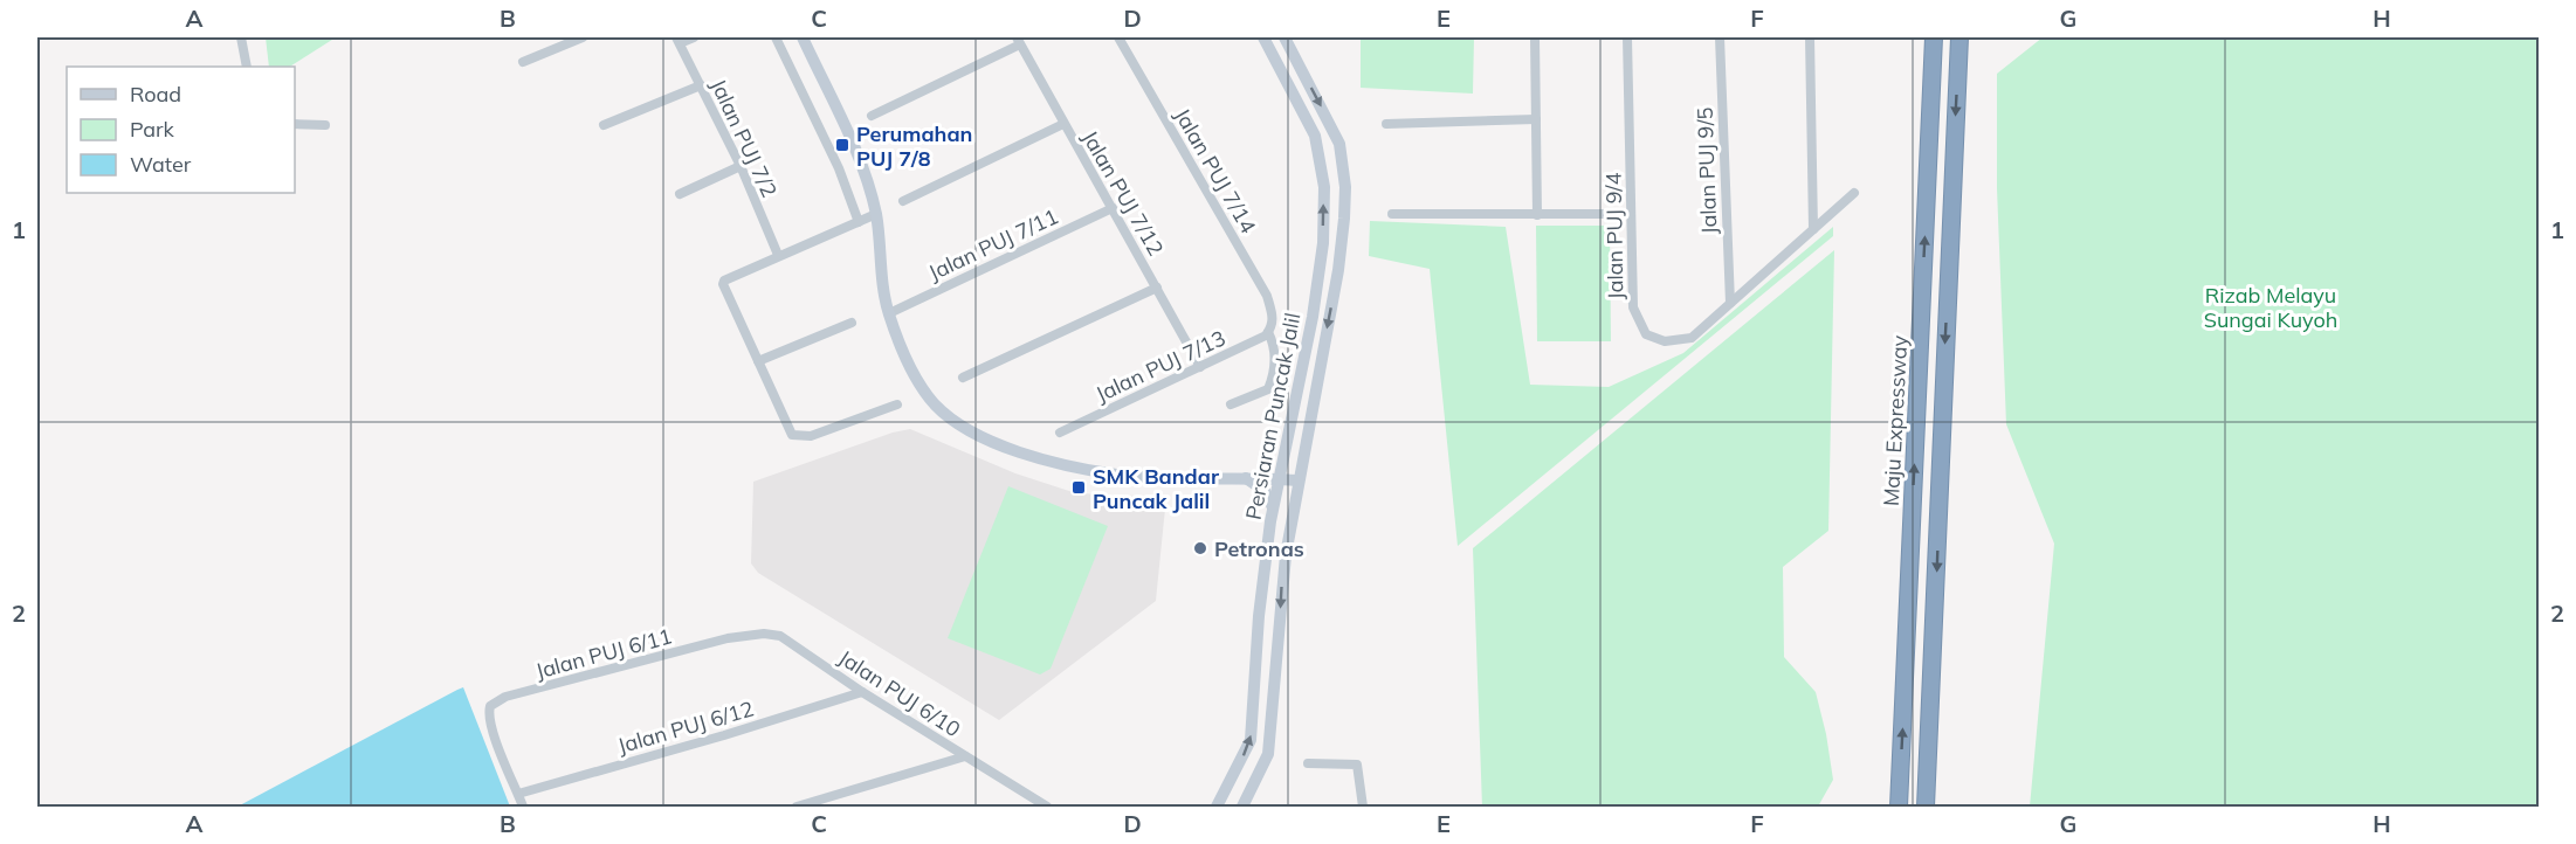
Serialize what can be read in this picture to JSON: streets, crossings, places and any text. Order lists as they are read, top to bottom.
{
  "streets": {
    "highway": ["Maju Expressway"],
    "main road": ["Persiaran Puncak Jalil"],
    "street": [
      "Jalan PUJ 7/2",
      "Jalan PUJ 7/14",
      "Jalan PUJ 9/5",
      "Jalan PUJ 7/12",
      "Jalan PUJ 9/4",
      "Jalan PUJ 7/11",
      "Jalan PUJ 7/13",
      "Jalan PUJ 6/11",
      "Jalan PUJ 6/10",
      "Jalan PUJ 6/12"
    ]
  },
  "crossings": [
    ["Jalan PUJ 7/14", "Jalan PUJ 7/13"],
    ["Jalan PUJ 9/5", "Jalan PUJ 9/4"],
    ["Jalan PUJ 7/12", "Jalan PUJ 7/11"],
    ["Jalan PUJ 7/12", "Jalan PUJ 7/13"],
    ["Jalan PUJ 6/11", "Jalan PUJ 6/10"],
    ["Jalan PUJ 6/11", "Jalan PUJ 6/12"],
    ["Jalan PUJ 6/10", "Jalan PUJ 6/12"]
  ],
  "parks": ["Rizab Melayu Sungai Kuyoh"],
  "places": {
    "transit": ["Perumahan PUJ 7/8", "SMK Bandar Puncak Jalil"],
    "other": ["Petronas"]
  },
  "legend": ["Road", "Park", "Water"],
  "grid": {
    "columns": [
      "A",
      "B",
      "C",
      "D",
      "E",
      "F",
      "G",
      "H"
    ],
    "rows": ["1", "2"]
  }
}
